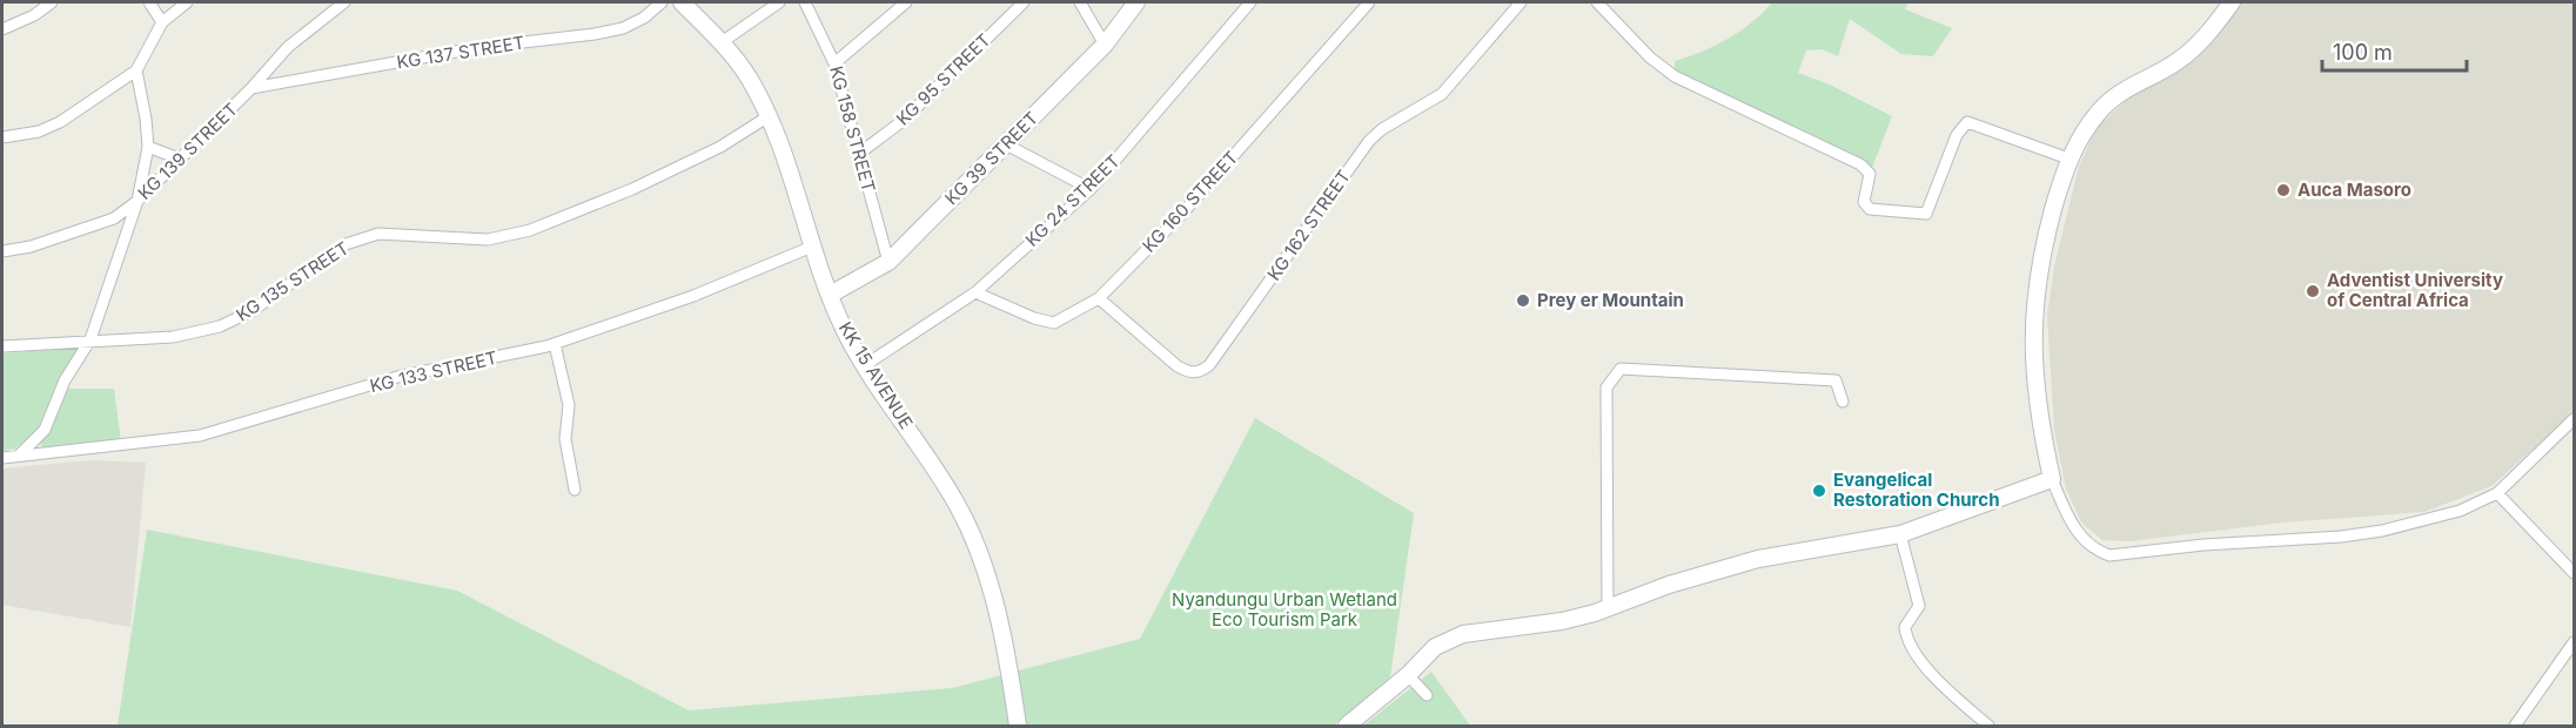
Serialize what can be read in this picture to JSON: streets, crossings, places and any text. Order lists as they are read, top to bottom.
{
  "streets": {
    "street": [
      "KG 137 STREET",
      "KG 95 STREET",
      "KG 158 STREET",
      "KG 139 STREET",
      "KG 39 STREET",
      "KG 24 STREET",
      "KG 160 STREET",
      "KG 162 STREET",
      "KG 135 STREET",
      "KG 133 STREET",
      "KK 15 AVENUE"
    ]
  },
  "crossings": [
    ["KG 137 STREET", "KG 139 STREET"],
    ["KG 95 STREET", "KG 158 STREET"],
    ["KG 158 STREET", "KG 39 STREET"],
    ["KG 39 STREET", "KK 15 AVENUE"],
    ["KG 24 STREET", "KG 160 STREET"],
    ["KG 24 STREET", "KK 15 AVENUE"],
    ["KG 160 STREET", "KG 162 STREET"],
    ["KG 135 STREET", "KK 15 AVENUE"],
    ["KG 133 STREET", "KK 15 AVENUE"]
  ],
  "parks": ["Nyandungu Urban Wetland Eco Tourism Park"],
  "places": [
    "Auca Masoro",
    "Adventist University of Central Africa",
    "Prey er Mountain",
    "Evangelical Restoration Church"
  ],
  "scale_bar": "100 m"
}
